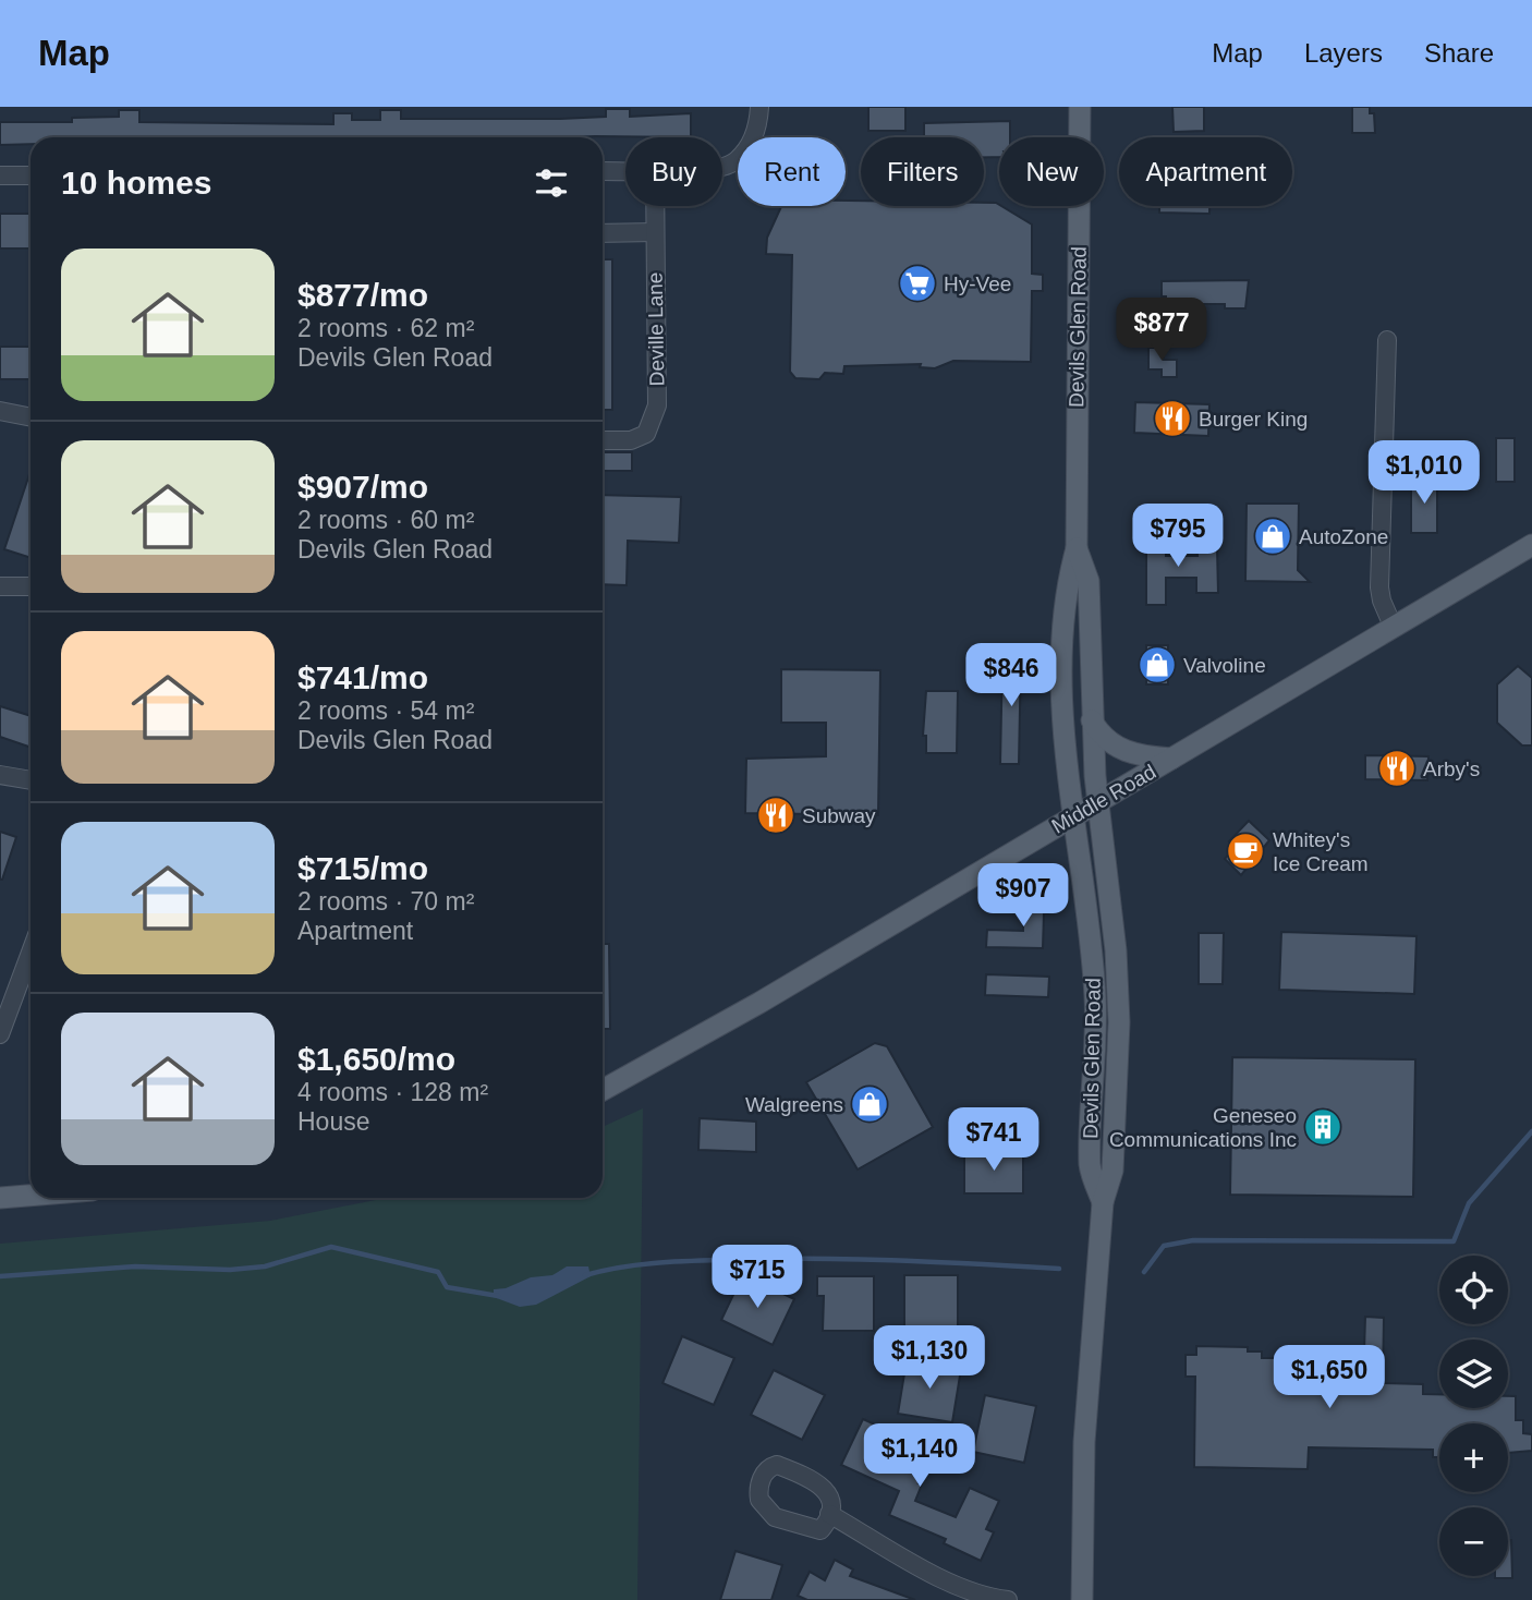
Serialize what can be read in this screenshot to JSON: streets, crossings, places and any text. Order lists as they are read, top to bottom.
{
  "streets": {
    "main road": ["Devils Glen Road", "Middle Road"],
    "street": ["Deville Lane"]
  },
  "crossings": [
    ["Devils Glen Road", "Middle Road"]
  ],
  "places": {
    "supermarket": ["Hy-Vee"],
    "restaurant": ["Burger King", "Arby's", "Subway"],
    "shop": ["AutoZone", "Valvoline", "Walgreens"],
    "cafe": ["Whitey's Ice Cream"],
    "building": ["Geneseo Communications Inc"]
  },
  "page": {
    "header": "Map",
    "nav": ["Map", "Layers", "Share"],
    "chip": [
      "Buy",
      "Rent",
      "Filters",
      "New",
      "Apartment"
    ],
    "heading": "10 homes",
    "list": [
      {
        "name": "$877/mo",
        "note": "2 rooms · 62 m² · Devils Glen Road"
      },
      {
        "name": "$907/mo",
        "note": "2 rooms · 60 m² · Devils Glen Road"
      },
      {
        "name": "$741/mo",
        "note": "2 rooms · 54 m² · Devils Glen Road"
      },
      {
        "name": "$715/mo",
        "note": "2 rooms · 70 m² · Apartment"
      },
      {
        "name": "$1,650/mo",
        "note": "4 rooms · 128 m² · House"
      }
    ],
    "price": [
      "$877",
      "$1,010",
      "$795",
      "$846",
      "$907",
      "$741",
      "$715",
      "$1,130",
      "$1,650",
      "$1,140"
    ],
    "map_buttons": ["+", "−"]
  }
}
